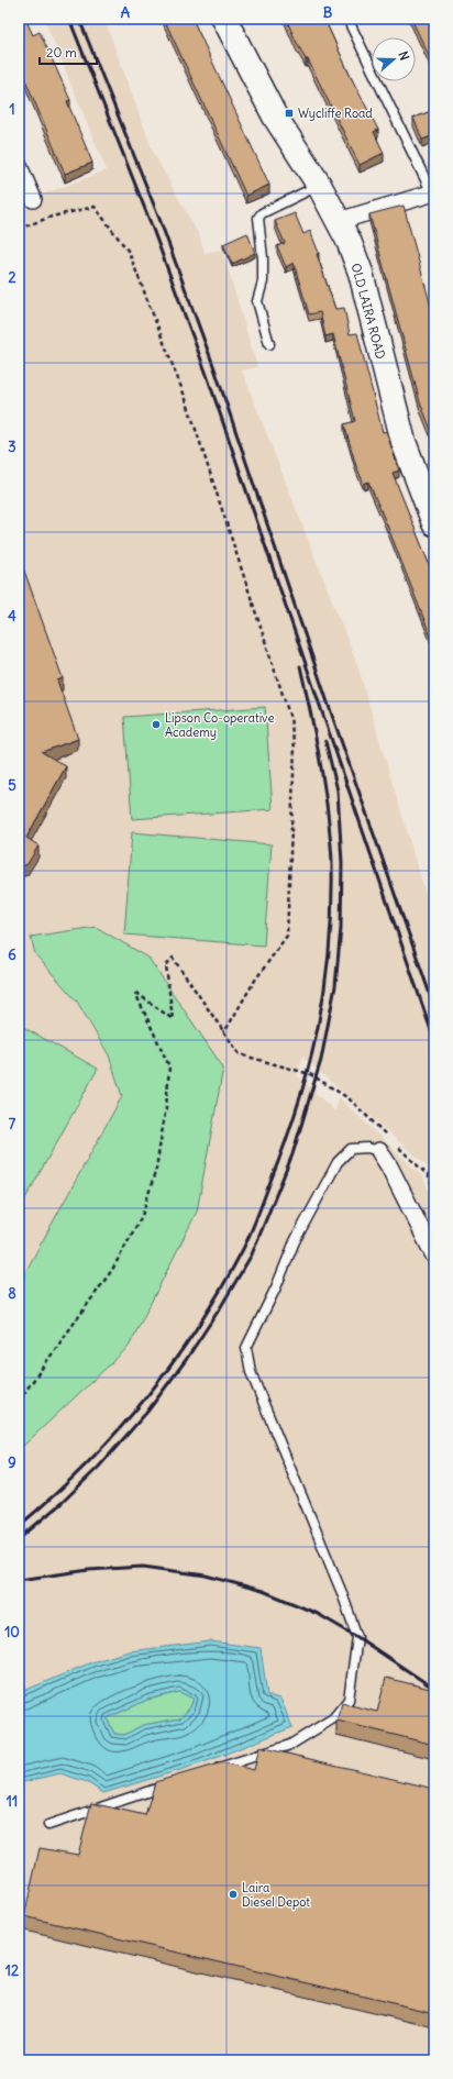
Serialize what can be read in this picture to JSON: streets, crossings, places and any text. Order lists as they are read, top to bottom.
{
  "streets": {
    "main road": ["OLD LAIRA ROAD"]
  },
  "places": {
    "transit": ["Wycliffe Road"],
    "other": ["Lipson Co-operative Academy", "Laira Diesel Depot"]
  },
  "scale_bar": "20 m",
  "north": "right",
  "grid": {
    "columns": ["A", "B"],
    "rows": [
      "1",
      "2",
      "3",
      "4",
      "5",
      "6",
      "7",
      "8",
      "9",
      "10",
      "11",
      "12"
    ]
  }
}
